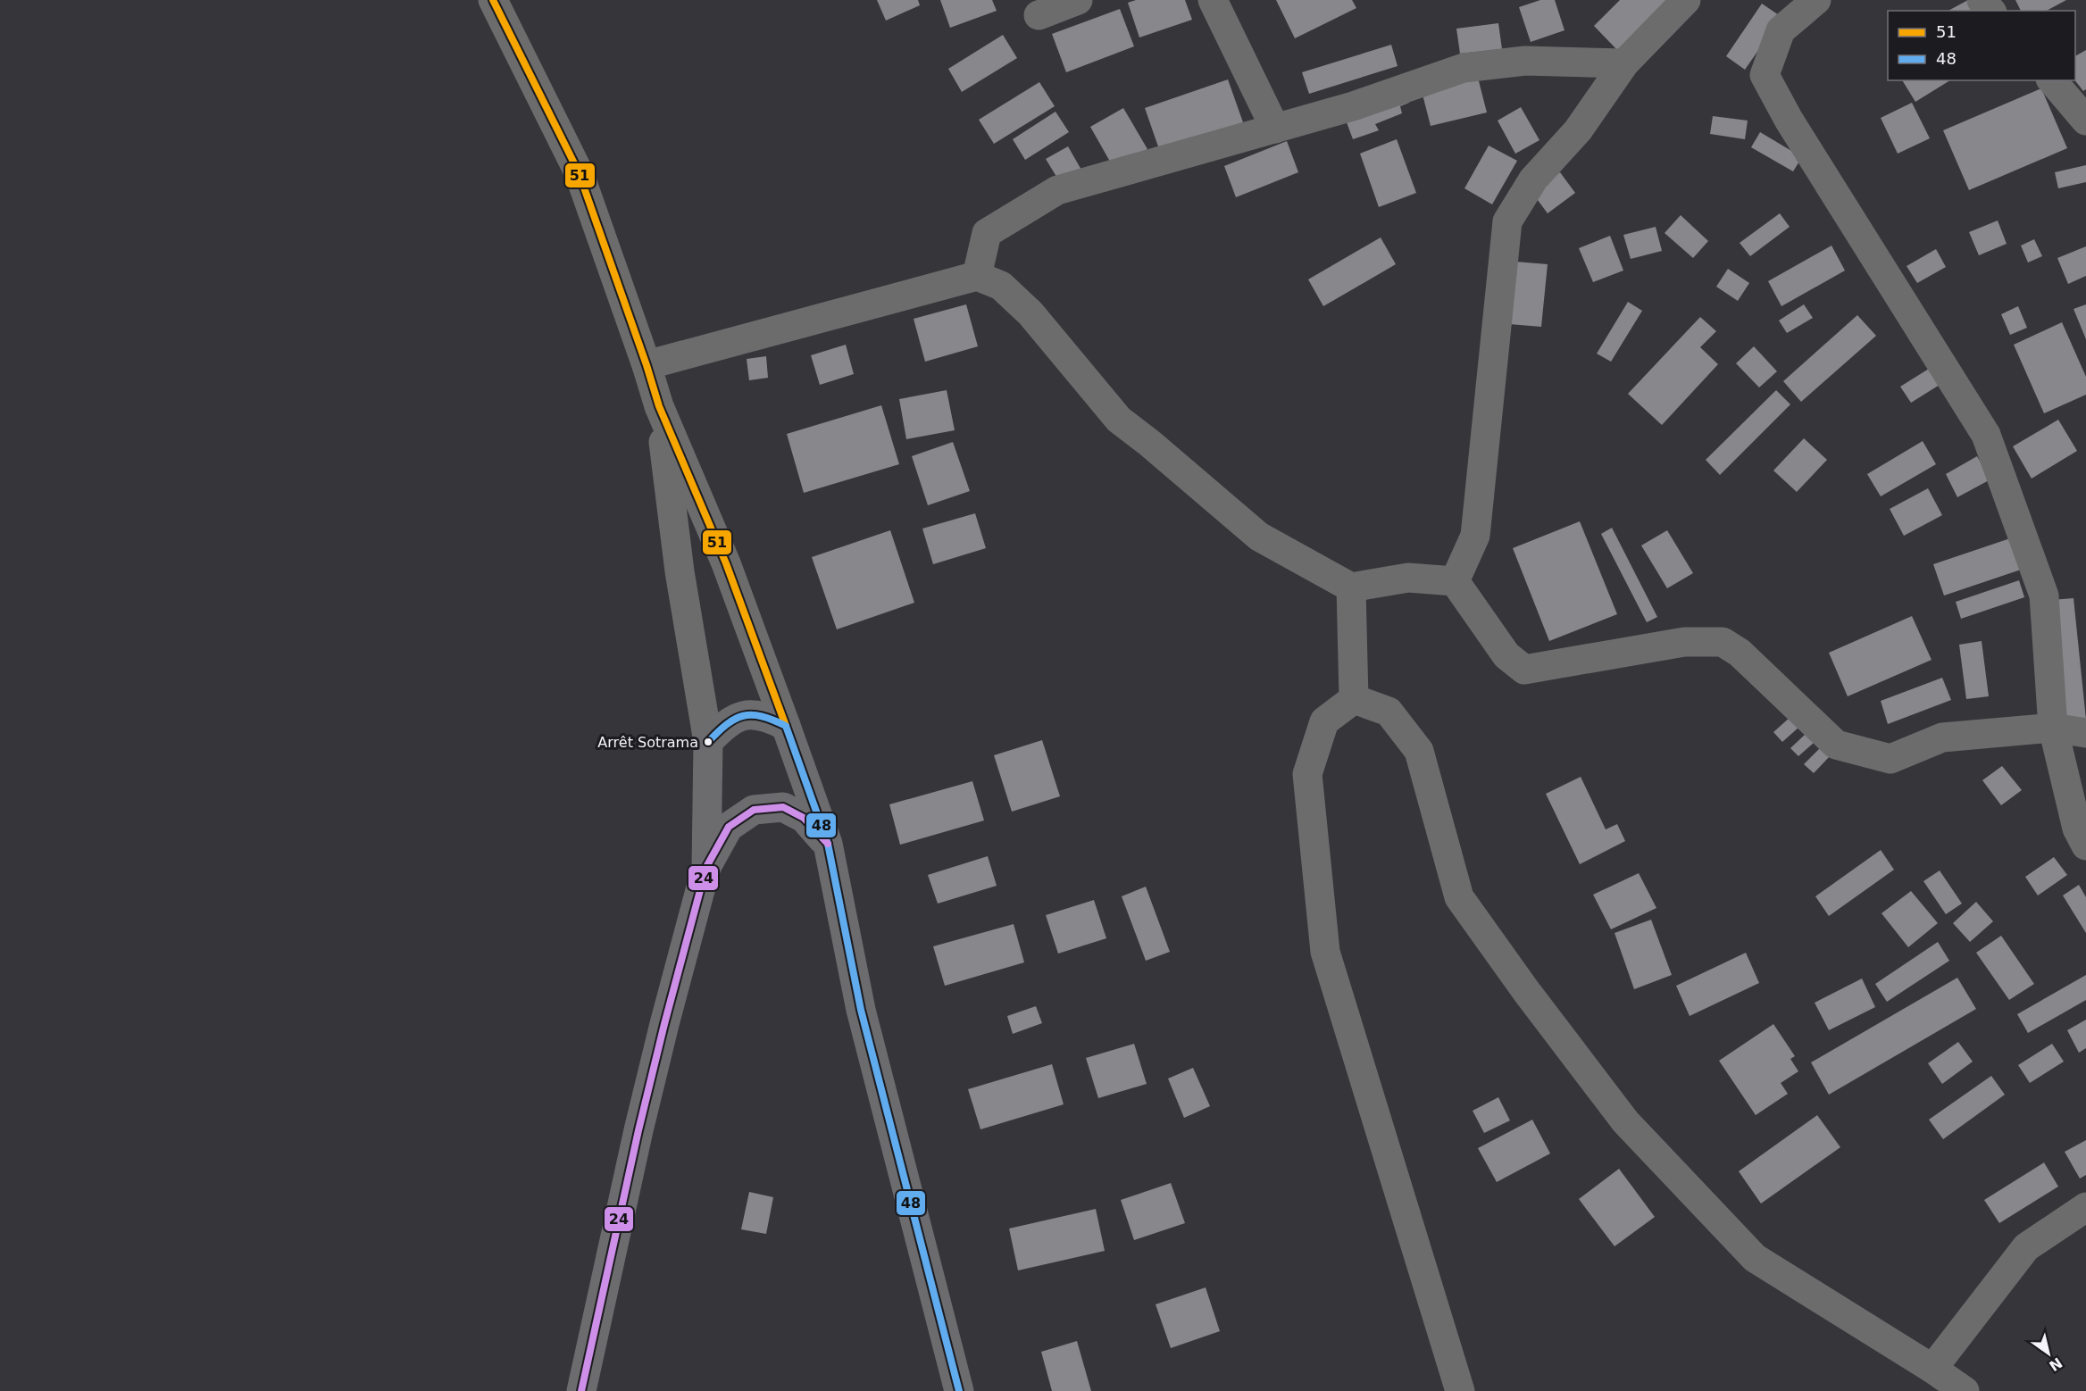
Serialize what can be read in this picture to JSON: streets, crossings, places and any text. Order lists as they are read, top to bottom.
{
  "places": ["Arrêt Sotrama"],
  "lines": ["transit line 51", "transit line 48", "transit line 24"],
  "legend": ["51", "48"],
  "north": "bottom right"
}
